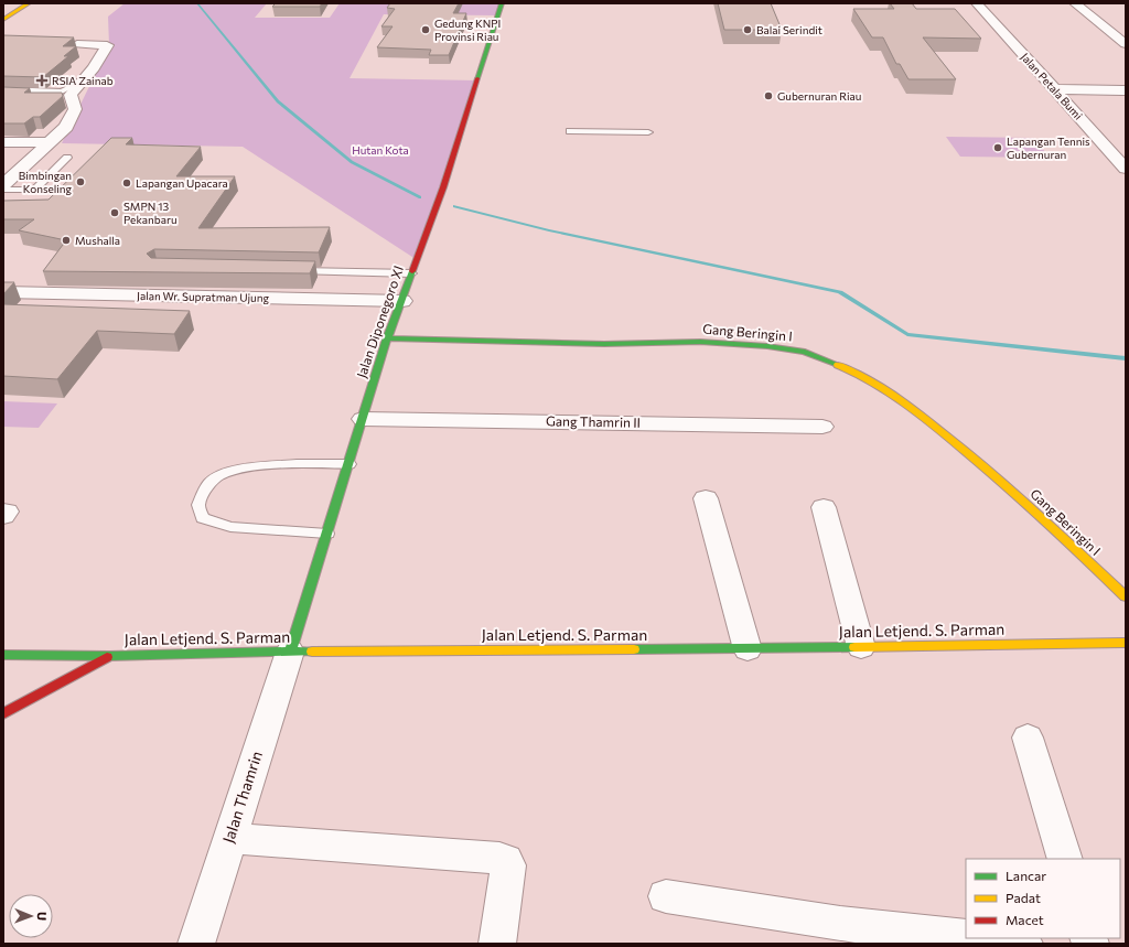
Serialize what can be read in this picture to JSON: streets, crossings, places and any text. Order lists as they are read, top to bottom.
{
  "streets": {
    "street": [
      "Jalan Petala Bumi",
      "Jalan Wr. Supratman Ujung",
      "Jalan Diponegoro XI",
      "Gang Beringin I",
      "Gang Thamrin II",
      "Jalan Letjend. S. Parman",
      "Jalan Thamrin"
    ]
  },
  "crossings": [
    ["Jalan Wr. Supratman Ujung", "Jalan Diponegoro XI"],
    ["Jalan Diponegoro XI", "Gang Beringin I"],
    ["Jalan Diponegoro XI", "Gang Thamrin II"],
    ["Jalan Diponegoro XI", "Jalan Letjend. S. Parman"],
    ["Jalan Diponegoro XI", "Jalan Thamrin"],
    ["Jalan Letjend. S. Parman", "Jalan Thamrin"]
  ],
  "parks": ["Hutan Kota"],
  "places": {
    "other": [
      "Gedung KNPI Provinsi Riau",
      "Balai Serindit",
      "Gubernuran Riau",
      "Lapangan Tennis Gubernuran",
      "Bimbingan Konseling",
      "Lapangan Upacara",
      "SMPN 13 Pekanbaru",
      "Mushalla"
    ],
    "health": ["RSIA Zainab"]
  },
  "legend": ["Lancar", "Padat", "Macet"],
  "north": "right"
}
